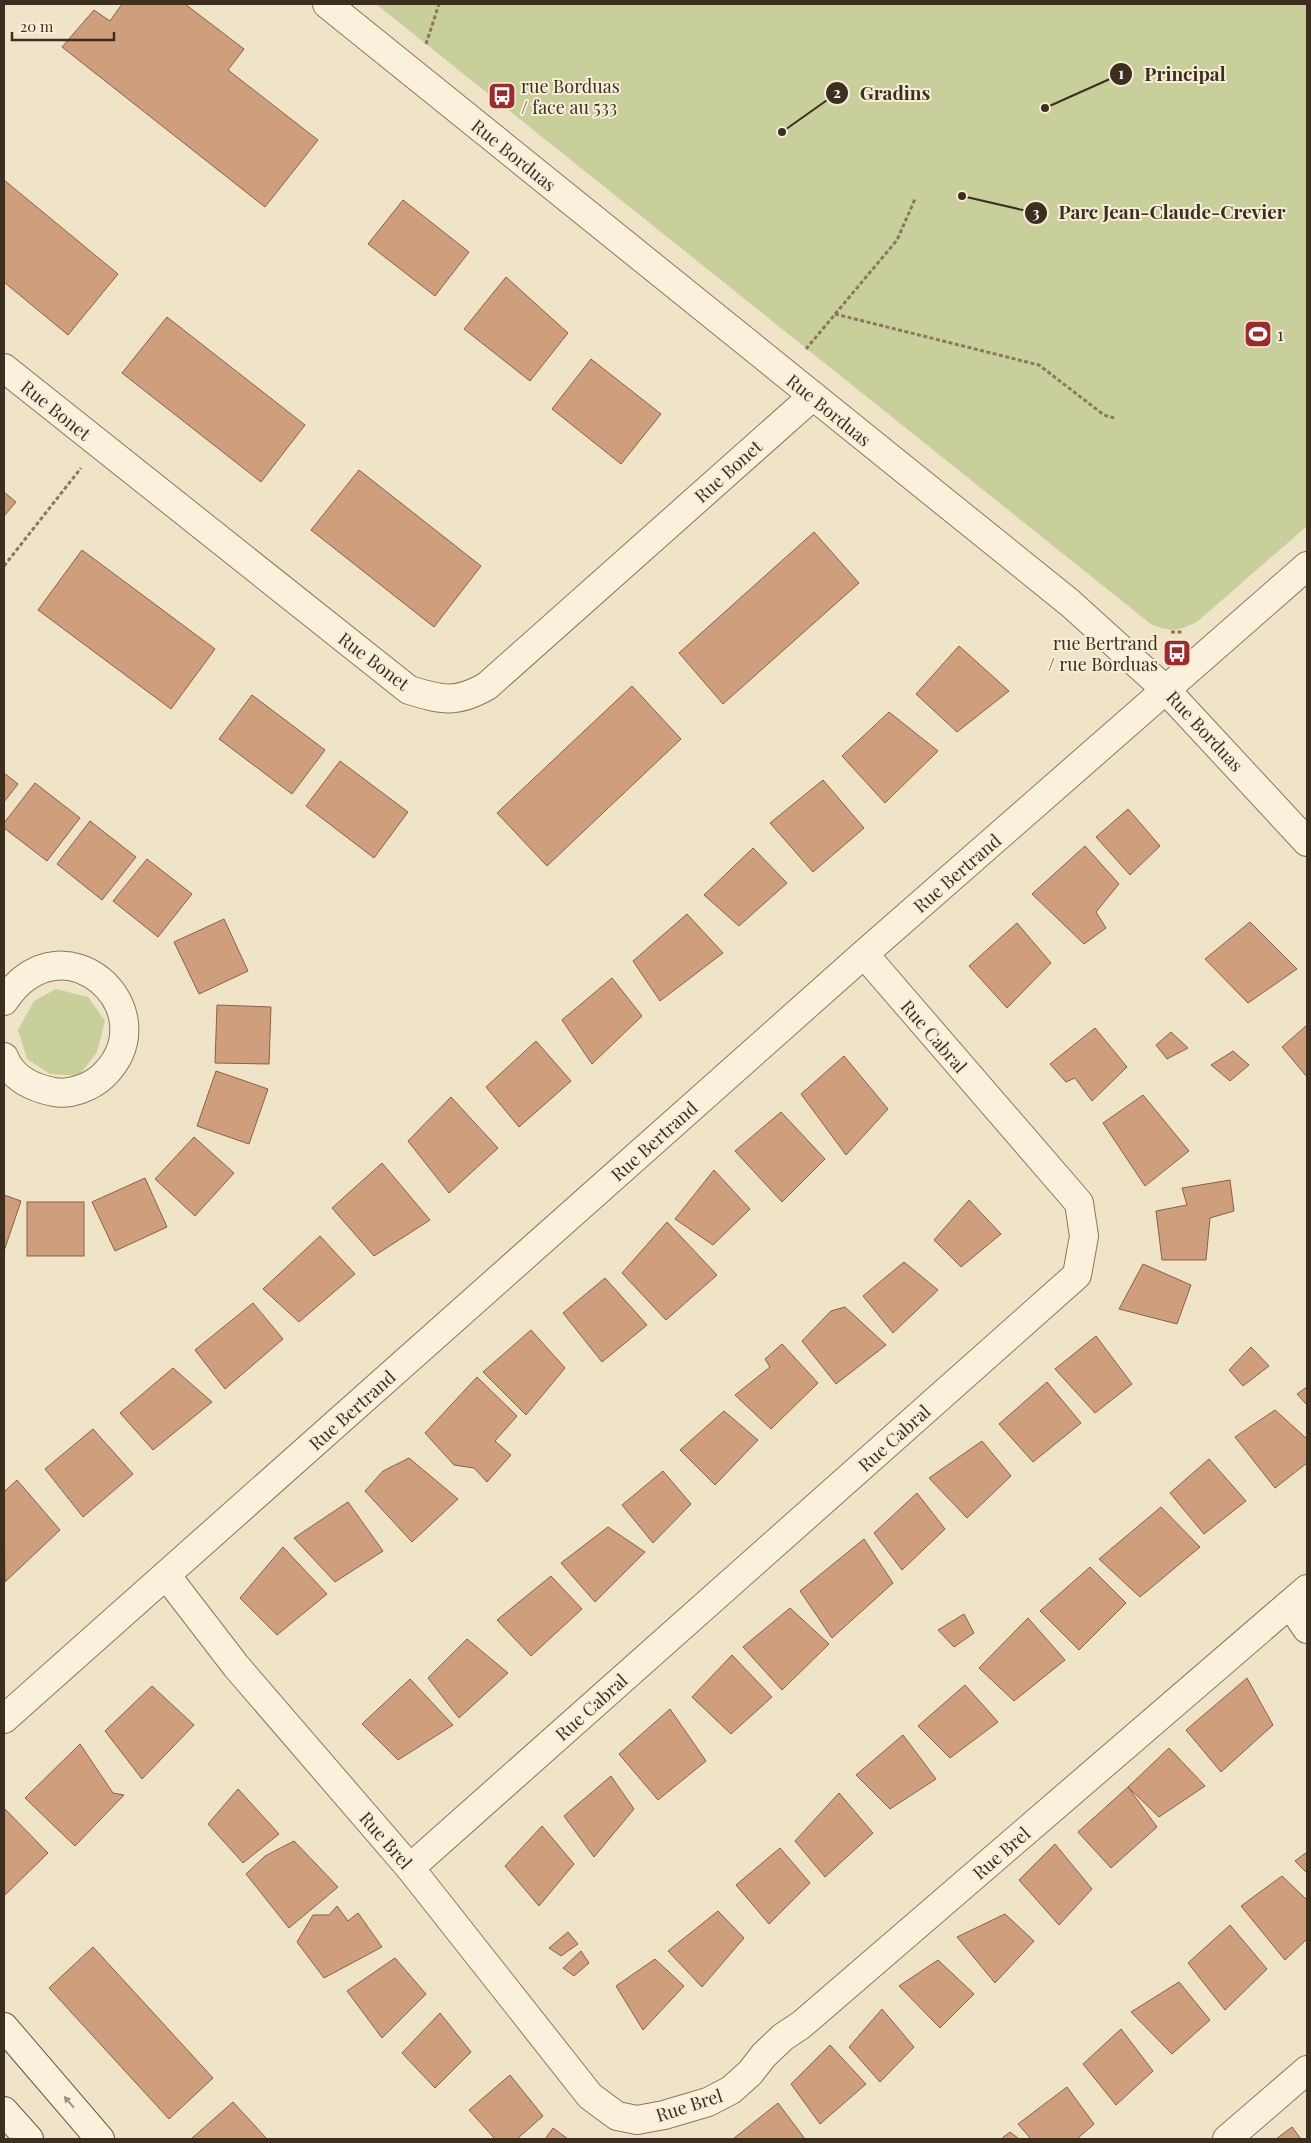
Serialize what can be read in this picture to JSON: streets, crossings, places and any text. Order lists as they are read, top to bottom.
{
  "streets": {
    "street": [
      "Rue Borduas",
      "Rue Bonet",
      "Rue Bertrand",
      "Rue Cabral",
      "Rue Brel"
    ]
  },
  "crossings": [
    ["Rue Borduas", "Rue Bonet"],
    ["Rue Borduas", "Rue Bertrand"],
    ["Rue Bertrand", "Rue Cabral"],
    ["Rue Bertrand", "Rue Brel"],
    ["Rue Cabral", "Rue Brel"]
  ],
  "places": {
    "bus stop": ["rue Borduas / face au 533", "rue Bertrand / rue Borduas"],
    "other": ["Principal", "Gradins", "Parc Jean-Claude-Crevier"],
    "sports": ["1"]
  },
  "scale_bar": "20 m"
}
